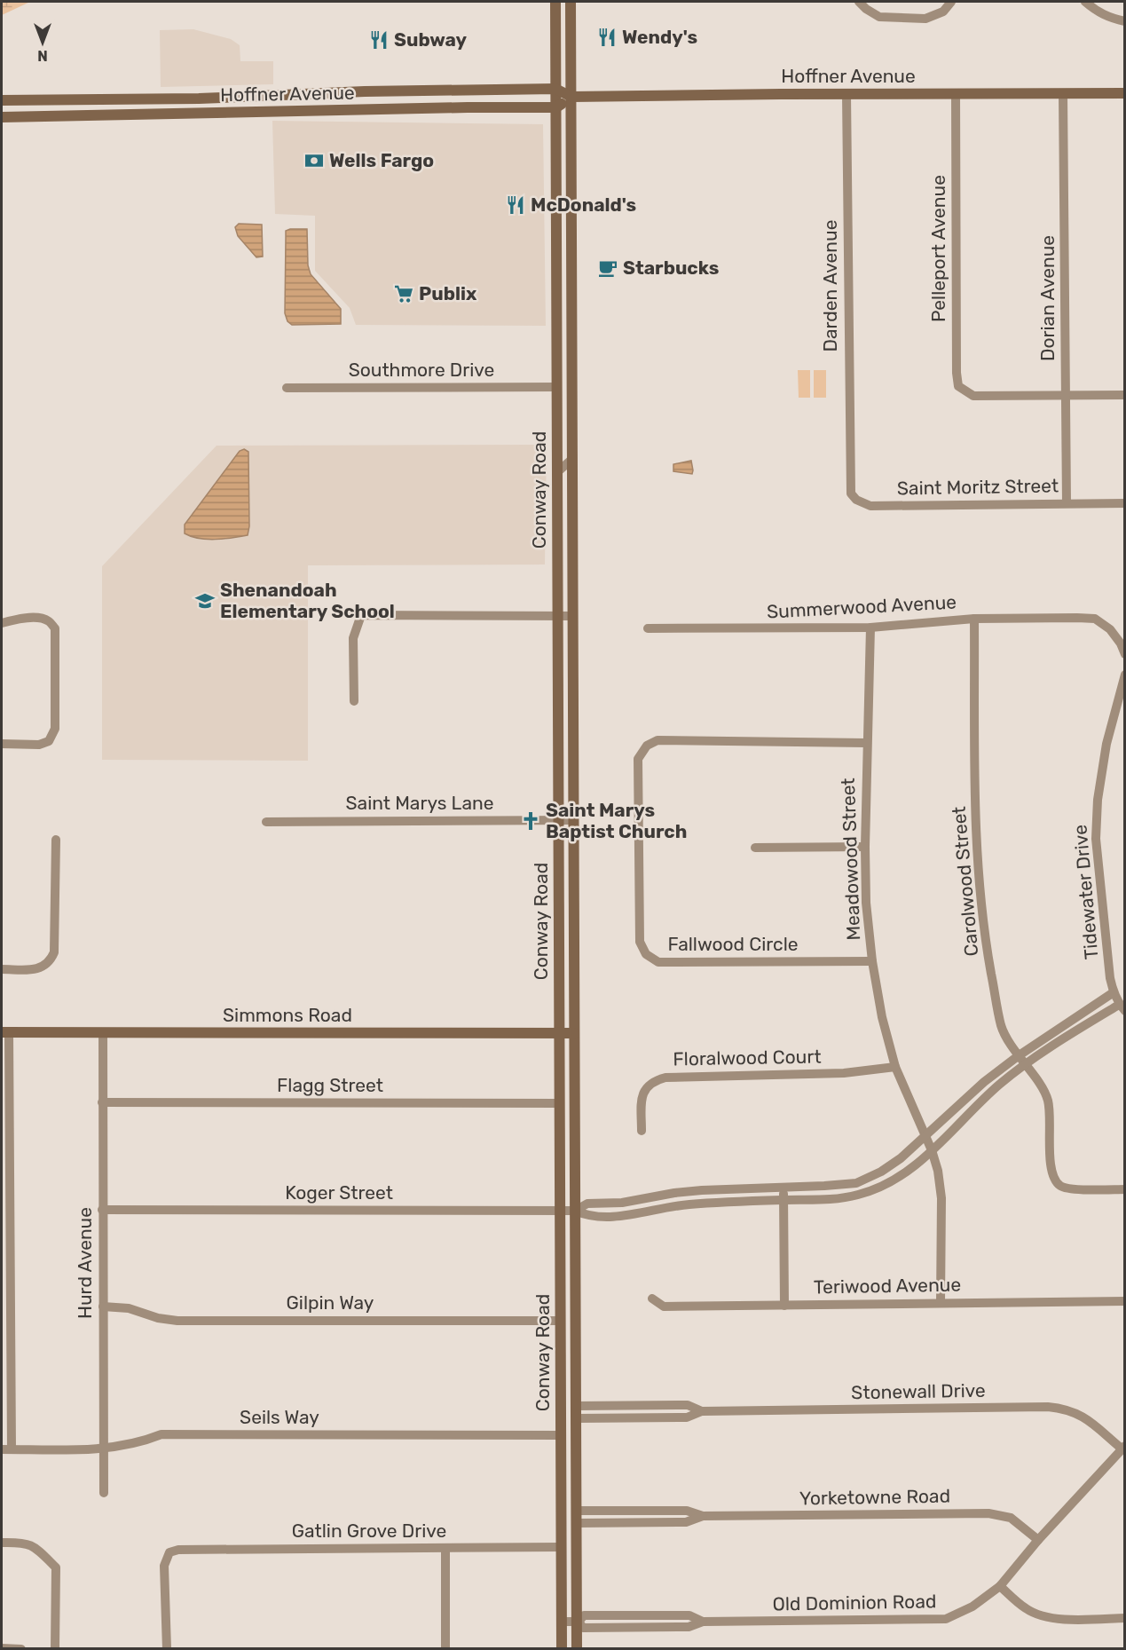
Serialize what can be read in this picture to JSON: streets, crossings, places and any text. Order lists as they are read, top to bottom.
{
  "streets": {
    "main road": ["Hoffner Avenue", "Conway Road", "Simmons Road"],
    "street": [
      "Pelleport Avenue",
      "Darden Avenue",
      "Dorian Avenue",
      "Southmore Drive",
      "Saint Moritz Street",
      "Summerwood Avenue",
      "Saint Marys Lane",
      "Meadowood Street",
      "Carolwood Street",
      "Tidewater Drive",
      "Fallwood Circle",
      "Floralwood Court",
      "Flagg Street",
      "Koger Street",
      "Hurd Avenue",
      "Teriwood Avenue",
      "Gilpin Way",
      "Stonewall Drive",
      "Seils Way",
      "Yorketowne Road",
      "Gatlin Grove Drive",
      "Old Dominion Road"
    ]
  },
  "crossings": [
    ["Hoffner Avenue", "Pelleport Avenue"],
    ["Hoffner Avenue", "Darden Avenue"],
    ["Hoffner Avenue", "Dorian Avenue"],
    ["Hoffner Avenue", "Conway Road"],
    ["Pelleport Avenue", "Dorian Avenue"],
    ["Darden Avenue", "Saint Moritz Street"],
    ["Dorian Avenue", "Saint Moritz Street"],
    ["Southmore Drive", "Conway Road"],
    ["Conway Road", "Saint Marys Lane"],
    ["Conway Road", "Simmons Road"],
    ["Conway Road", "Flagg Street"],
    ["Conway Road", "Koger Street"],
    ["Conway Road", "Gilpin Way"],
    ["Conway Road", "Stonewall Drive"],
    ["Conway Road", "Seils Way"],
    ["Conway Road", "Yorketowne Road"],
    ["Conway Road", "Gatlin Grove Drive"],
    ["Conway Road", "Old Dominion Road"],
    ["Summerwood Avenue", "Meadowood Street"],
    ["Summerwood Avenue", "Carolwood Street"],
    ["Meadowood Street", "Fallwood Circle"],
    ["Meadowood Street", "Floralwood Court"],
    ["Meadowood Street", "Teriwood Avenue"],
    ["Simmons Road", "Hurd Avenue"],
    ["Flagg Street", "Hurd Avenue"],
    ["Koger Street", "Hurd Avenue"],
    ["Hurd Avenue", "Gilpin Way"],
    ["Hurd Avenue", "Seils Way"],
    ["Stonewall Drive", "Old Dominion Road"],
    ["Yorketowne Road", "Old Dominion Road"]
  ],
  "places": {
    "restaurant": ["Wendy's", "Subway", "McDonald's"],
    "bank": ["Wells Fargo"],
    "cafe": ["Starbucks"],
    "supermarket": ["Publix"],
    "school or university": ["Shenandoah Elementary School"],
    "church": ["Saint Marys Baptist Church"]
  },
  "north": "bottom"
}
